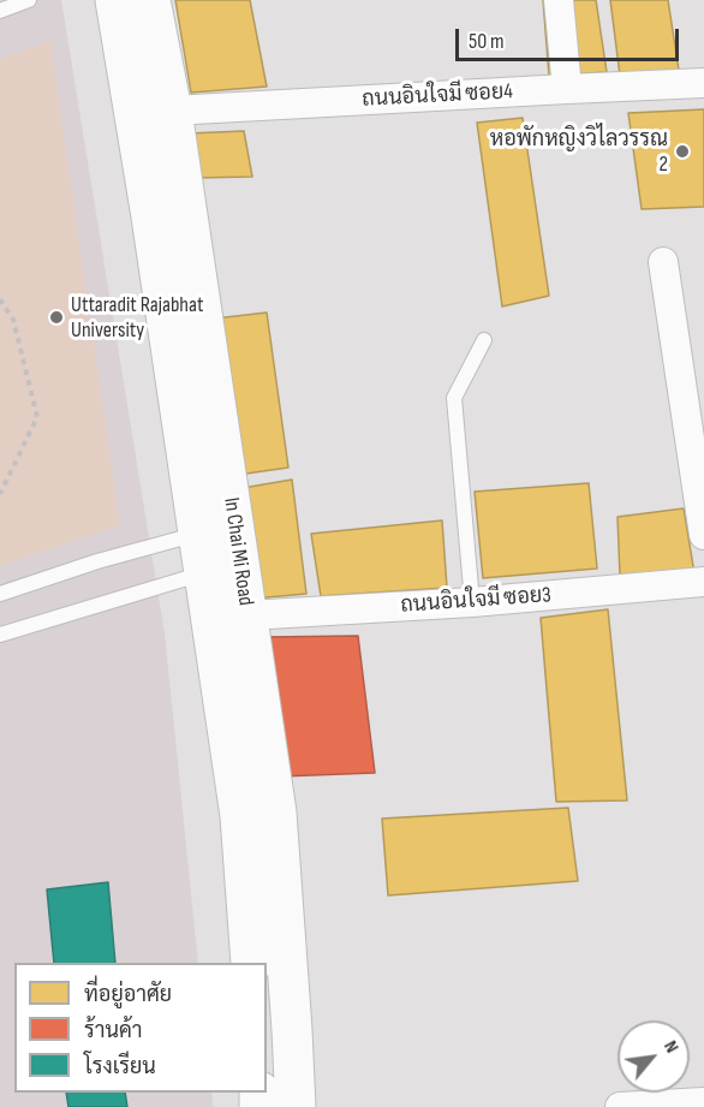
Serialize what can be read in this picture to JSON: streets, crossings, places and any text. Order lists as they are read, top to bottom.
{
  "streets": {
    "main road": ["In Chai Mi Road"],
    "street": ["ถนนอินใจมี ซอย4", "ถนนอินใจมี ซอย3"]
  },
  "crossings": [
    ["ถนนอินใจมี ซอย4", "In Chai Mi Road"],
    ["In Chai Mi Road", "ถนนอินใจมี ซอย3"]
  ],
  "places": ["หอพักหญิงวิไลวรรณ 2", "Uttaradit Rajabhat University"],
  "legend": ["ที่อยู่อาศัย", "ร้านค้า", "โรงเรียน"],
  "scale_bar": "50 m",
  "north": "top right"
}
